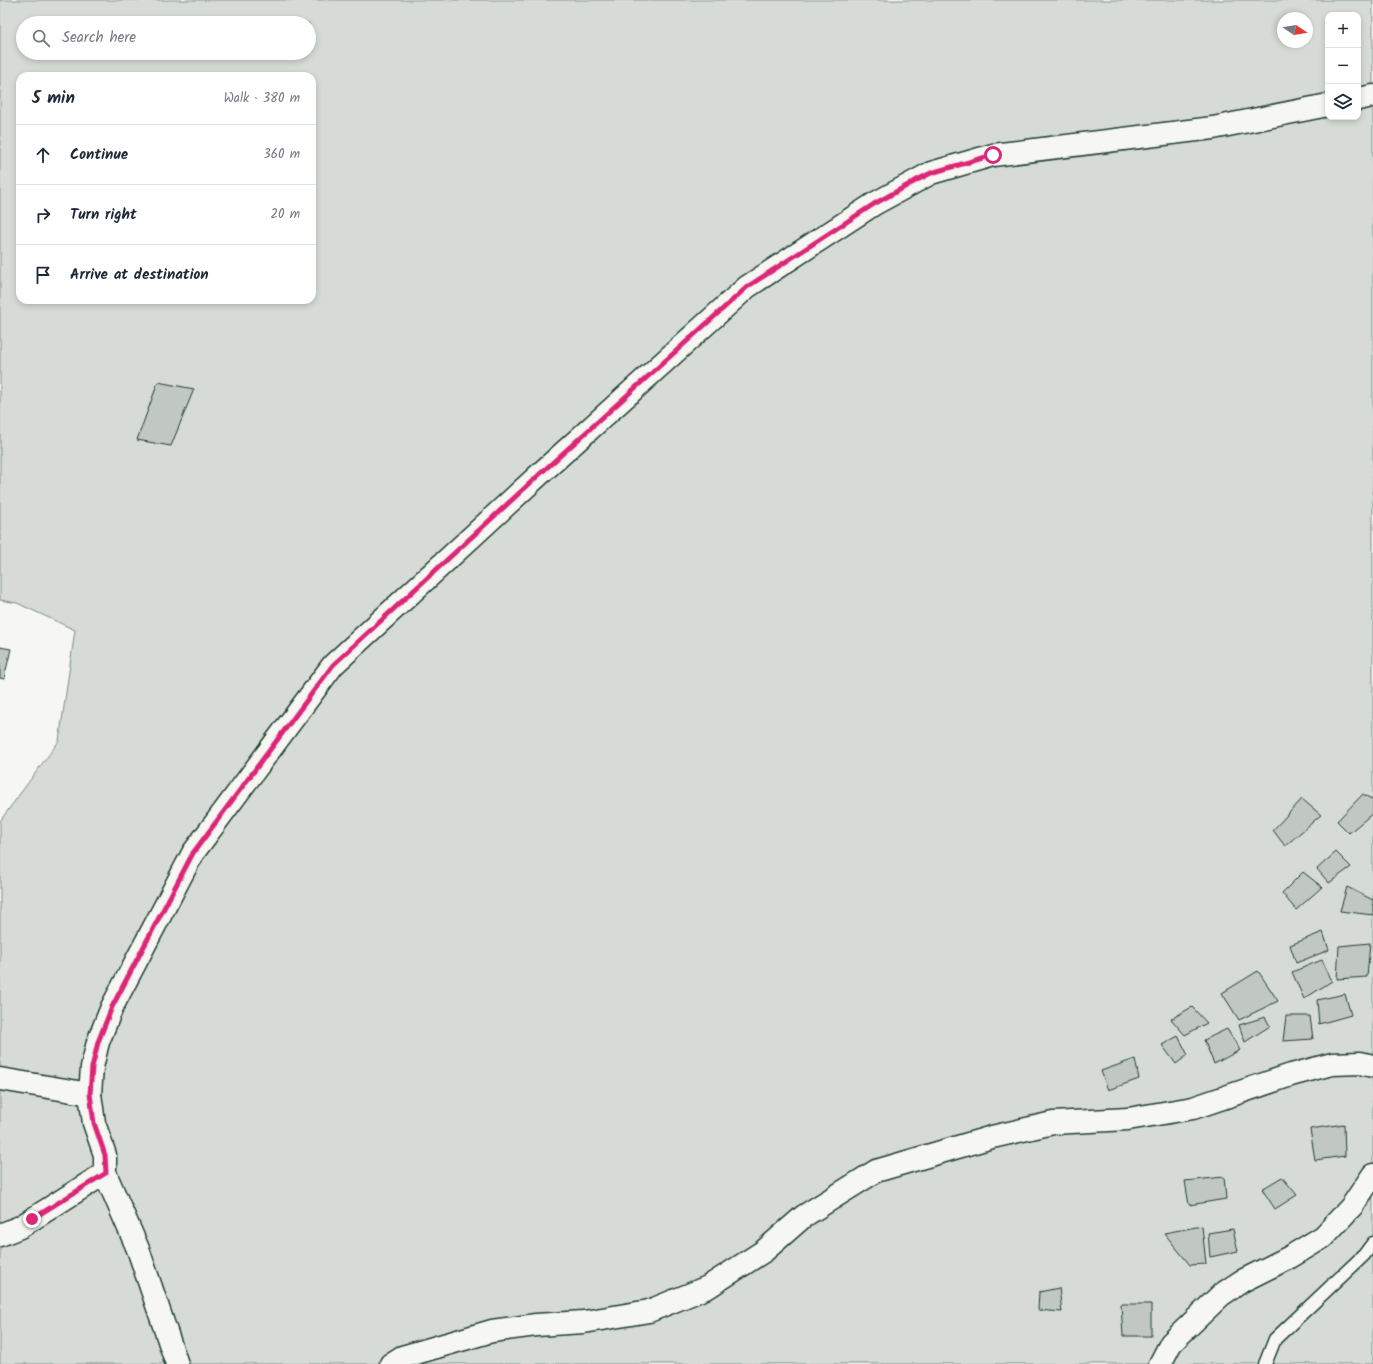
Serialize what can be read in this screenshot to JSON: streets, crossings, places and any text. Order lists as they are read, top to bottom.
{
  "north": "right",
  "page": {
    "map_buttons": ["+", "−"],
    "search": "Search here",
    "heading": ["5 min", "Walk · 380 m"],
    "list": [
      ["Continue", "360 m"],
      ["Turn right", "20 m"],
      "Arrive at destination"
    ]
  }
}
